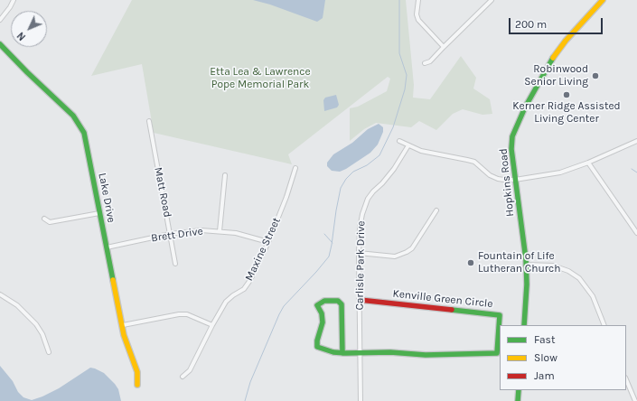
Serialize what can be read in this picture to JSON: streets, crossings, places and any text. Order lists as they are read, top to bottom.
{
  "streets": {
    "street": [
      "Hopkins Road",
      "Matt Road",
      "Lake Drive",
      "Brett Drive",
      "Maxine Street",
      "Carlisle Park Drive",
      "Kenville Green Circle"
    ]
  },
  "crossings": [
    ["Matt Road", "Brett Drive"],
    ["Lake Drive", "Brett Drive"],
    ["Brett Drive", "Maxine Street"],
    ["Carlisle Park Drive", "Kenville Green Circle"]
  ],
  "parks": ["Etta Lea & Lawrence Pope Memorial Park"],
  "places": ["Robinwood Senior Living", "Kerner Ridge Assisted Living Center", "Fountain of Life Lutheran Church"],
  "legend": ["Fast", "Slow", "Jam"],
  "scale_bar": "200 m",
  "north": "bottom left"
}
